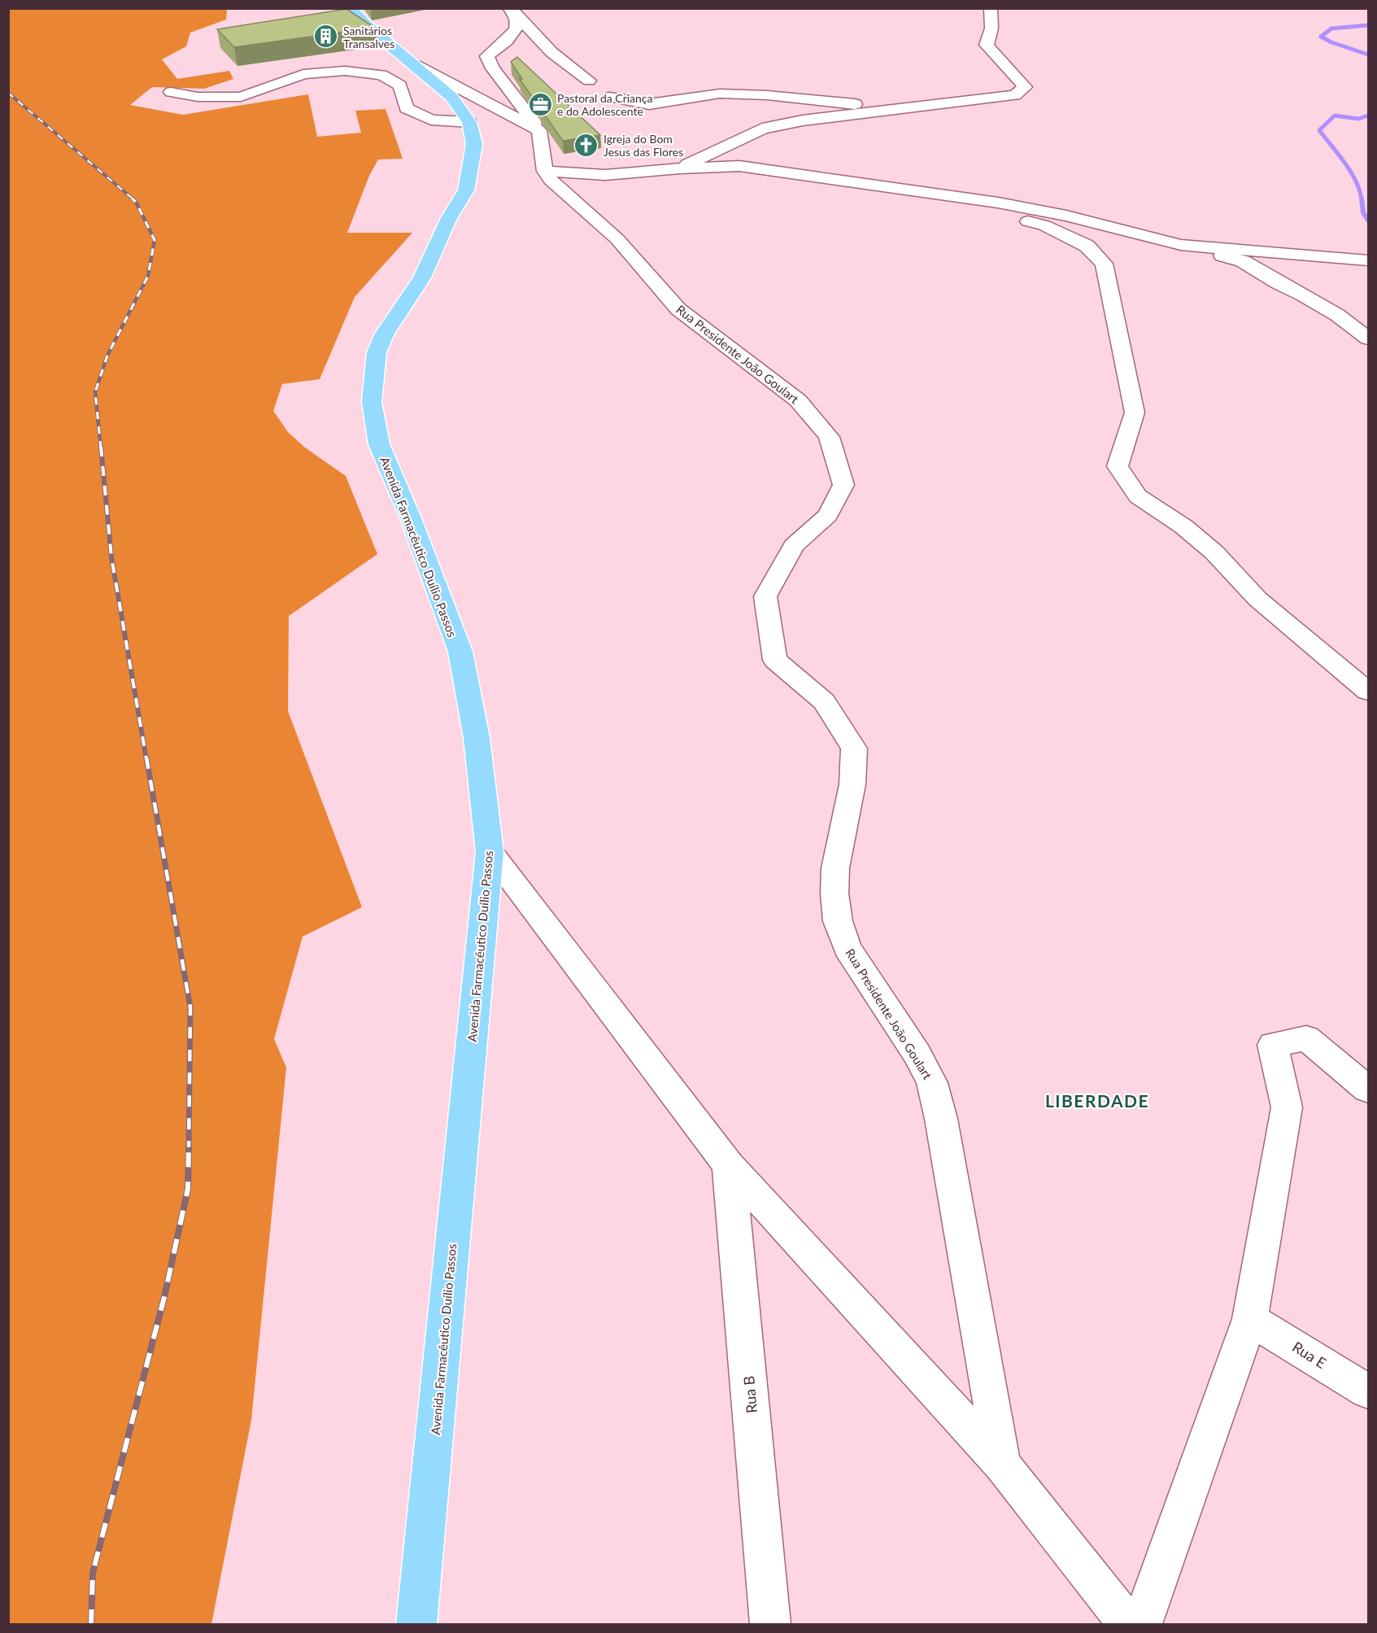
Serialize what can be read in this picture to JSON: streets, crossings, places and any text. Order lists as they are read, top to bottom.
{
  "streets": {
    "main road": ["Avenida Farmacêutico Duílio Passos"],
    "street": ["Rua Presidente João Goulart", "Rua E", "Rua B"]
  },
  "districts": ["LIBERDADE"],
  "places": {
    "building": ["Sanitários Transalves"],
    "office": ["Pastoral da Criança e do Adolescente"],
    "church": ["Igreja do Bom Jesus das Flores"]
  }
}
